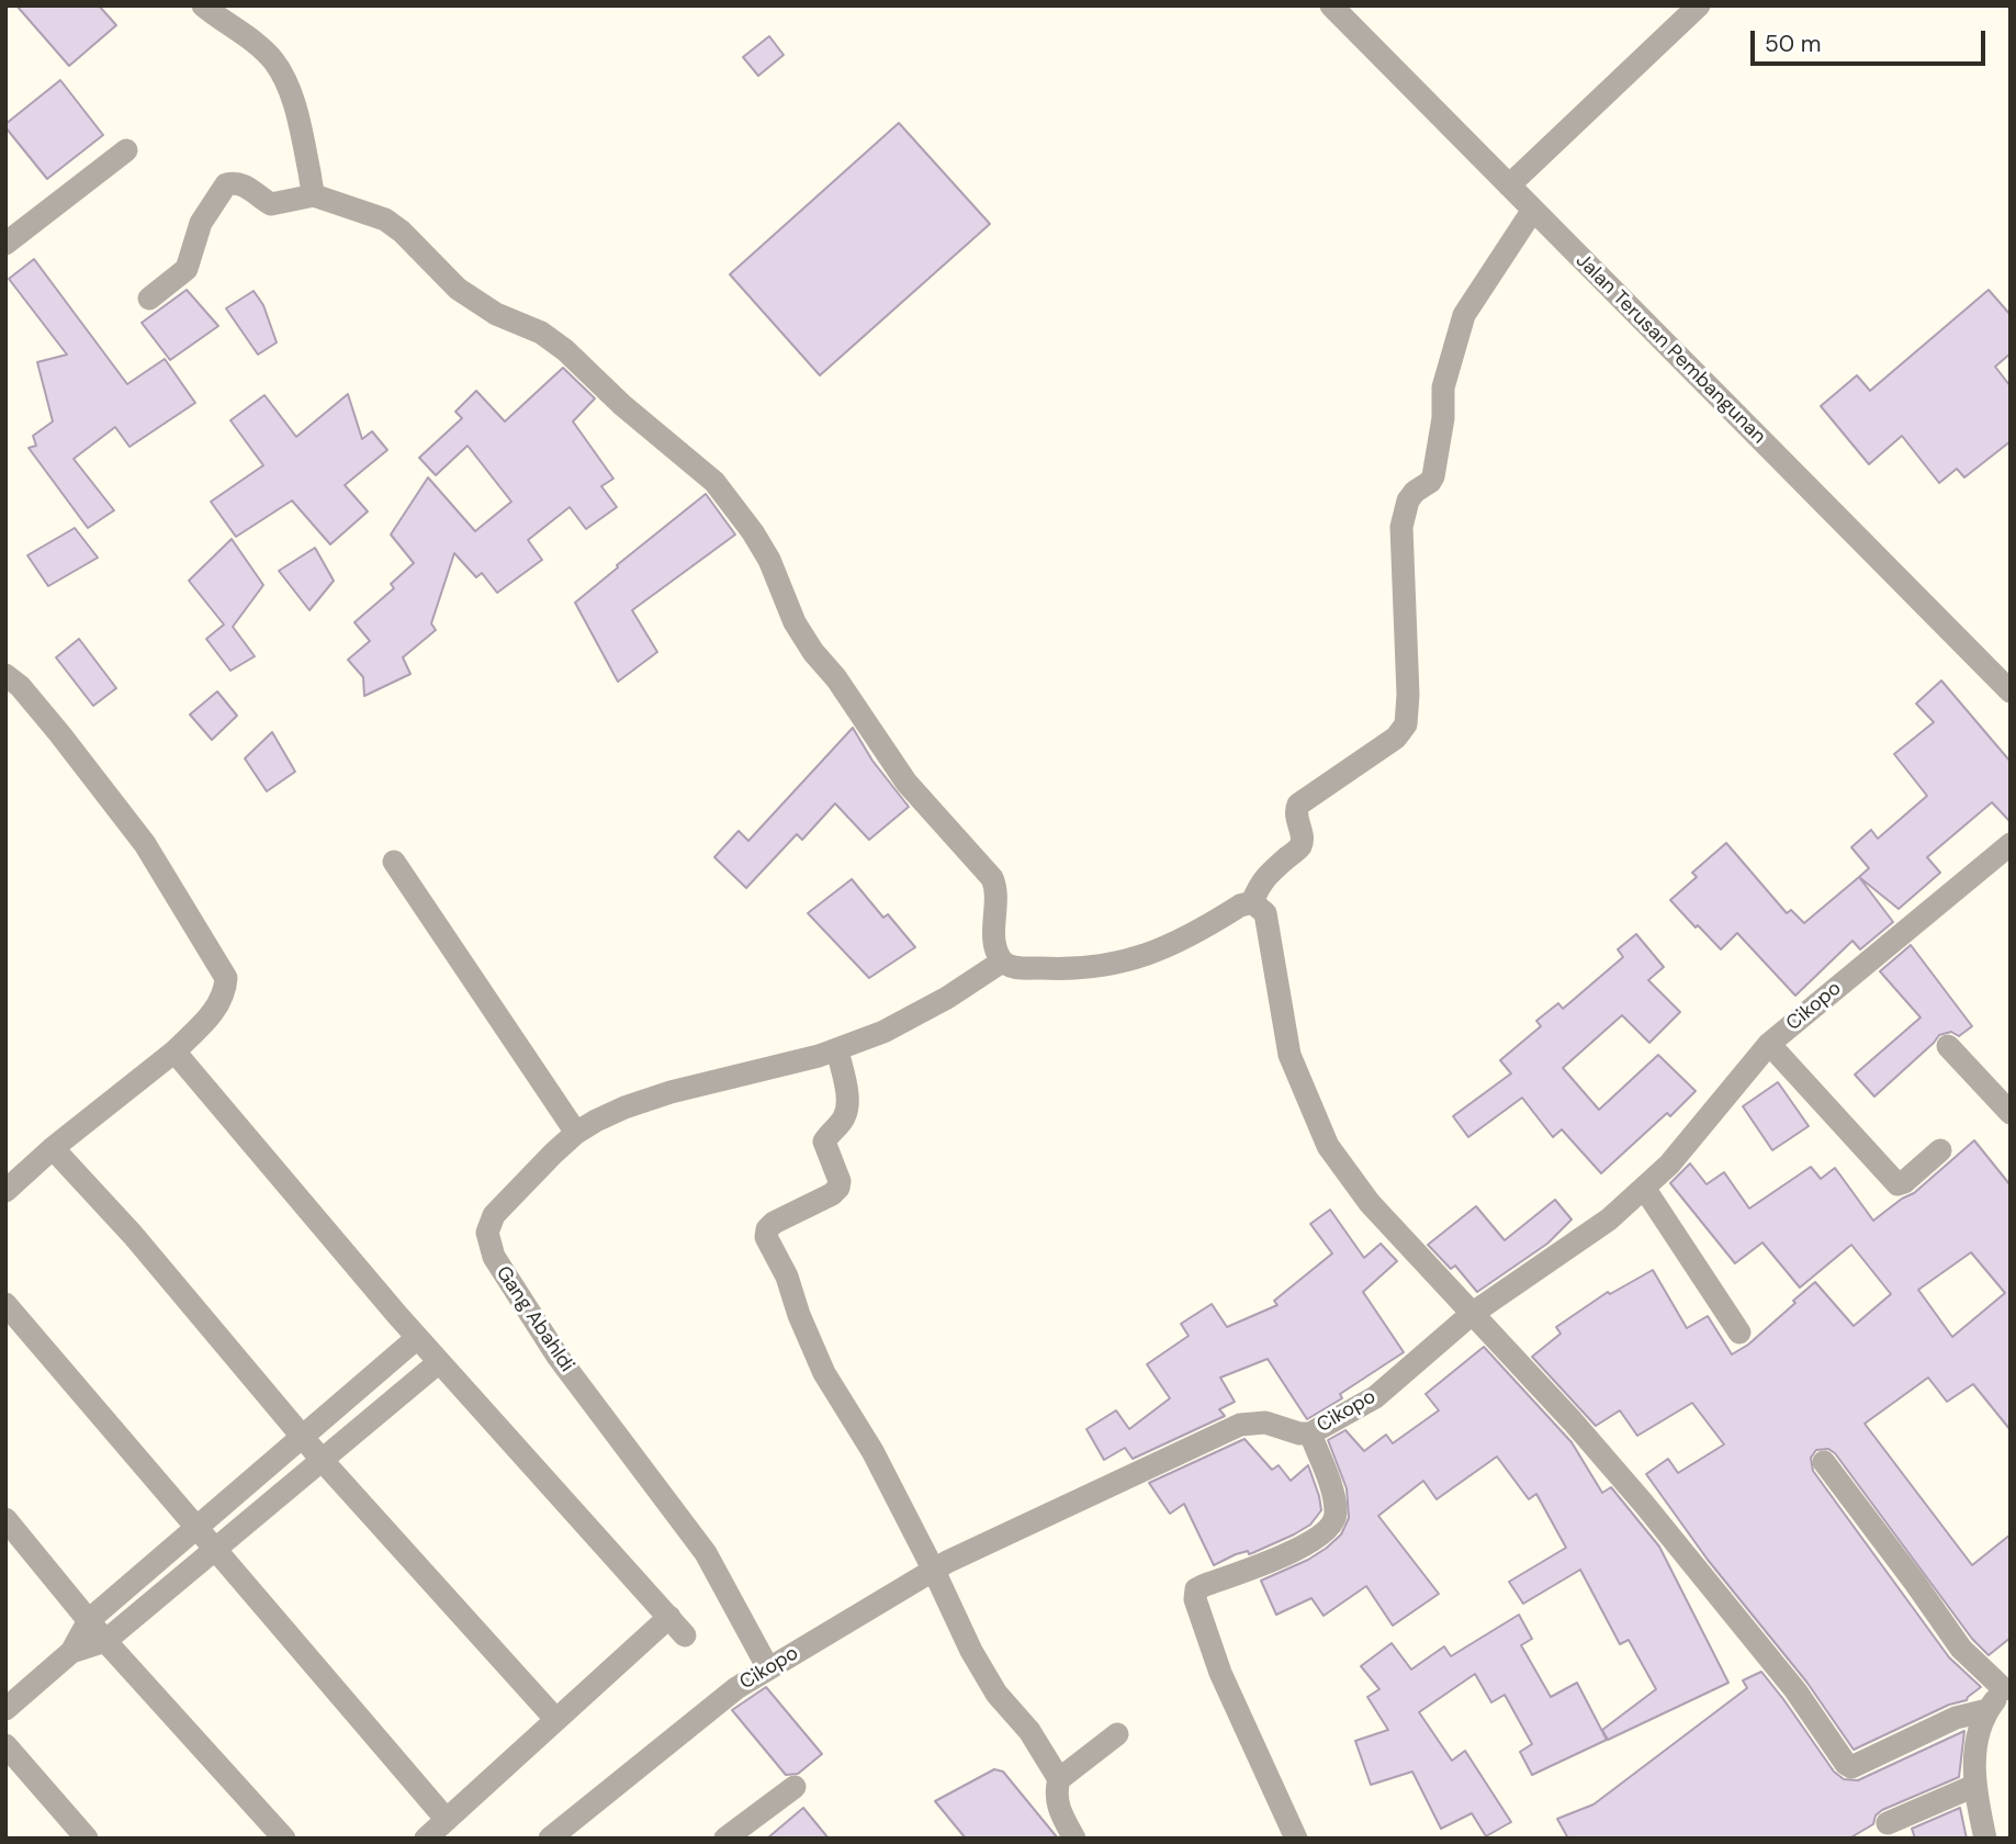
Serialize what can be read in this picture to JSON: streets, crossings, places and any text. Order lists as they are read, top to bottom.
{
  "streets": {
    "street": ["Jalan Terusan Pembangunan", "Cikopo", "Gang Abahldi"]
  },
  "crossings": [
    ["Cikopo", "Gang Abahldi"]
  ],
  "scale_bar": "50 m"
}
